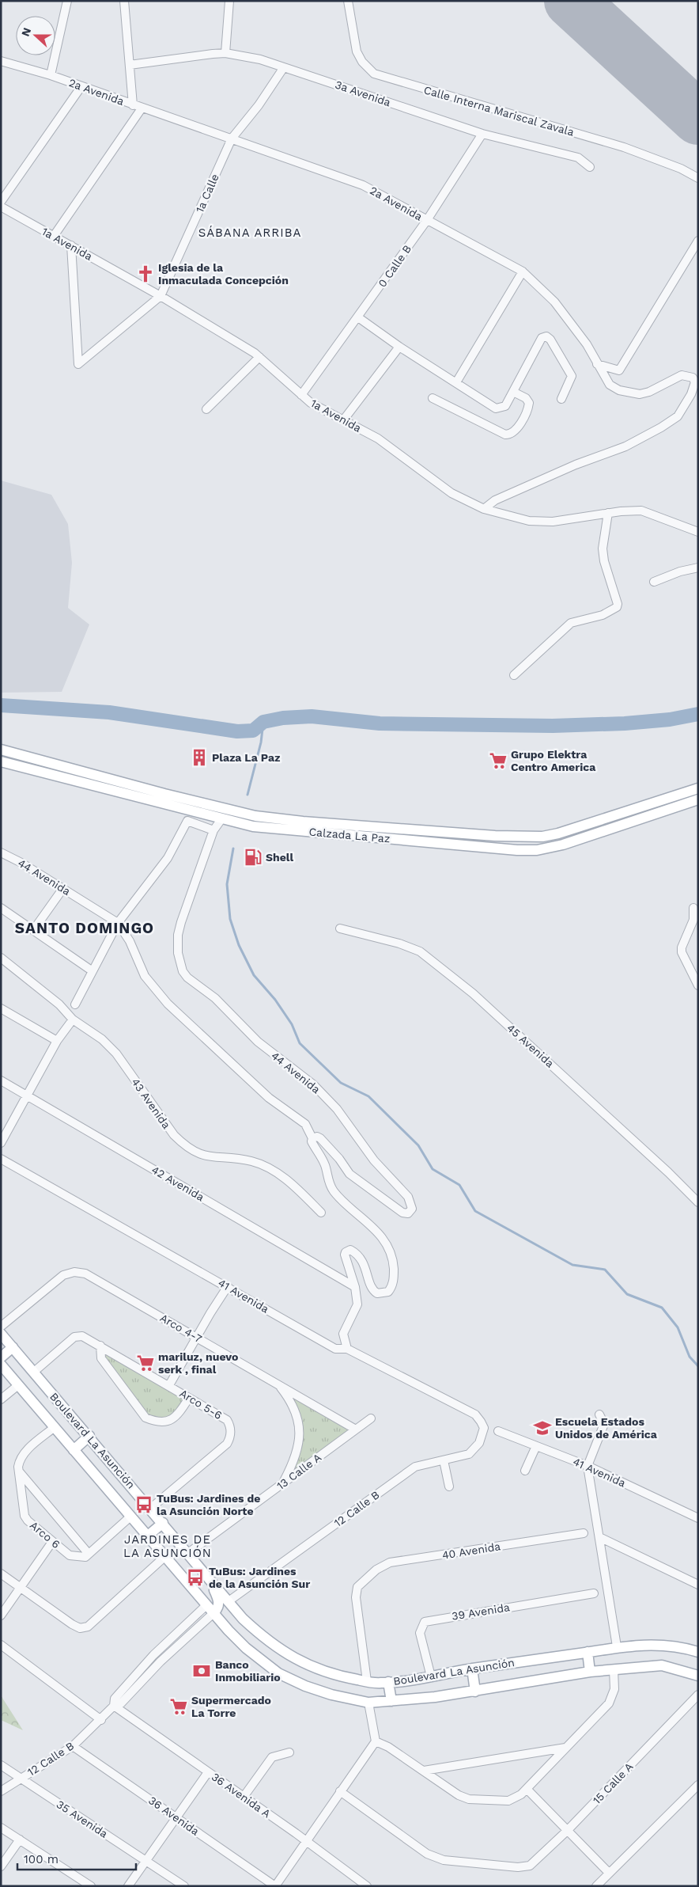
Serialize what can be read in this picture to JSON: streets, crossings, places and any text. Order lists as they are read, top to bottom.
{
  "streets": {
    "main road": ["Calzada La Paz", "Boulevard La Asunción"],
    "street": [
      "2a Avenida",
      "3a Avenida",
      "Calle Interna Mariscal Zavala",
      "1a Calle",
      "1a Avenida",
      "0 Calle B",
      "44 Avenida",
      "45 Avenida",
      "43 Avenida",
      "42 Avenida",
      "41 Avenida",
      "Arco 4-7",
      "Arco 5-6",
      "13 Calle A",
      "12 Calle B",
      "Arco 6",
      "40 Avenida",
      "39 Avenida",
      "15 Calle A",
      "36 Avenida A",
      "36 Avenida",
      "35 Avenida"
    ]
  },
  "crossings": [
    ["2a Avenida", "1a Calle"],
    ["2a Avenida", "1a Avenida"],
    ["2a Avenida", "0 Calle B"],
    ["3a Avenida", "1a Calle"],
    ["3a Avenida", "0 Calle B"],
    ["1a Calle", "1a Avenida"],
    ["1a Avenida", "0 Calle B"],
    ["Calzada La Paz", "44 Avenida"],
    ["44 Avenida", "42 Avenida"],
    ["41 Avenida", "12 Calle B"],
    ["Arco 4-7", "13 Calle A"],
    ["Arco 5-6", "Boulevard La Asunción"],
    ["Boulevard La Asunción", "13 Calle A"],
    ["Boulevard La Asunción", "12 Calle B"],
    ["Boulevard La Asunción", "Arco 6"],
    ["Boulevard La Asunción", "40 Avenida"],
    ["Boulevard La Asunción", "39 Avenida"],
    ["12 Calle B", "36 Avenida A"],
    ["12 Calle B", "36 Avenida"],
    ["12 Calle B", "35 Avenida"]
  ],
  "districts": ["SÁBANA ARRIBA", "SANTO DOMINGO", "JARDINES DE LA ASUNCIÓN"],
  "places": {
    "church": ["Iglesia de la Inmaculada Concepción"],
    "building": ["Plaza La Paz"],
    "supermarket": ["Grupo Elektra Centro America", "mariluz, nuevo serk , final", "Supermercado La Torre"],
    "fuel station": ["Shell"],
    "school or university": ["Escuela Estados Unidos de América"],
    "bus stop": ["TuBus: Jardines de la Asunción Norte", "TuBus: Jardines de la Asunción Sur"],
    "bank": ["Banco Inmobiliario"]
  },
  "scale_bar": "100 m",
  "north": "left"
}
